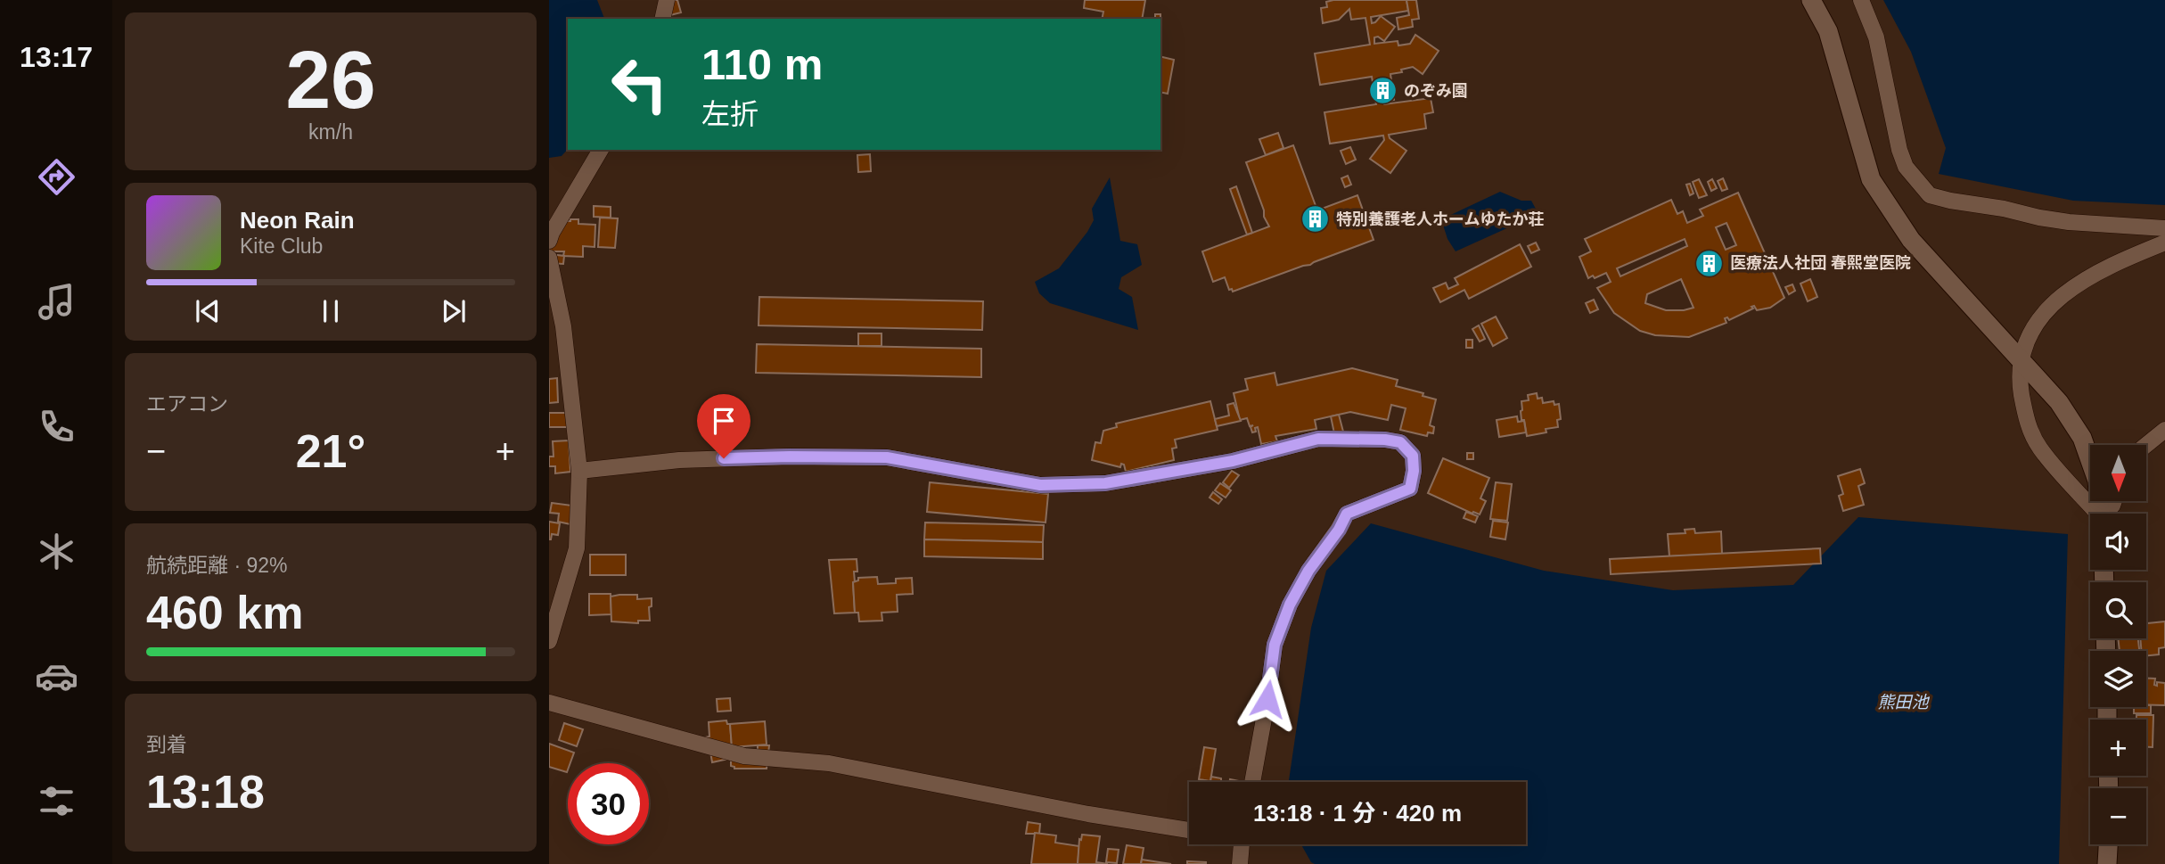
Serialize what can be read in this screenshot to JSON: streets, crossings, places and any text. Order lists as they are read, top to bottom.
{
  "water": ["熊田池"],
  "places": {
    "building": ["のぞみ園", "特別養護老人ホームゆたか荘", "医療法人社団 春熙堂医院"]
  },
  "north": "bottom",
  "page": {
    "tabs": "13:17",
    "tile": [
      ["26", "km/h"],
      "エアコン",
      ["航続距離 · 92%", "460 km"],
      ["到着", "13:18"]
    ],
    "turn": ["110 m", "左折"],
    "song": ["Neon Rain", "Kite Club"],
    "heat": ["−", "21°", "+"],
    "map_buttons": ["+", "−"],
    "limit": "30",
    "trip": "13:18 · 1 分 · 420 m"
  }
}
